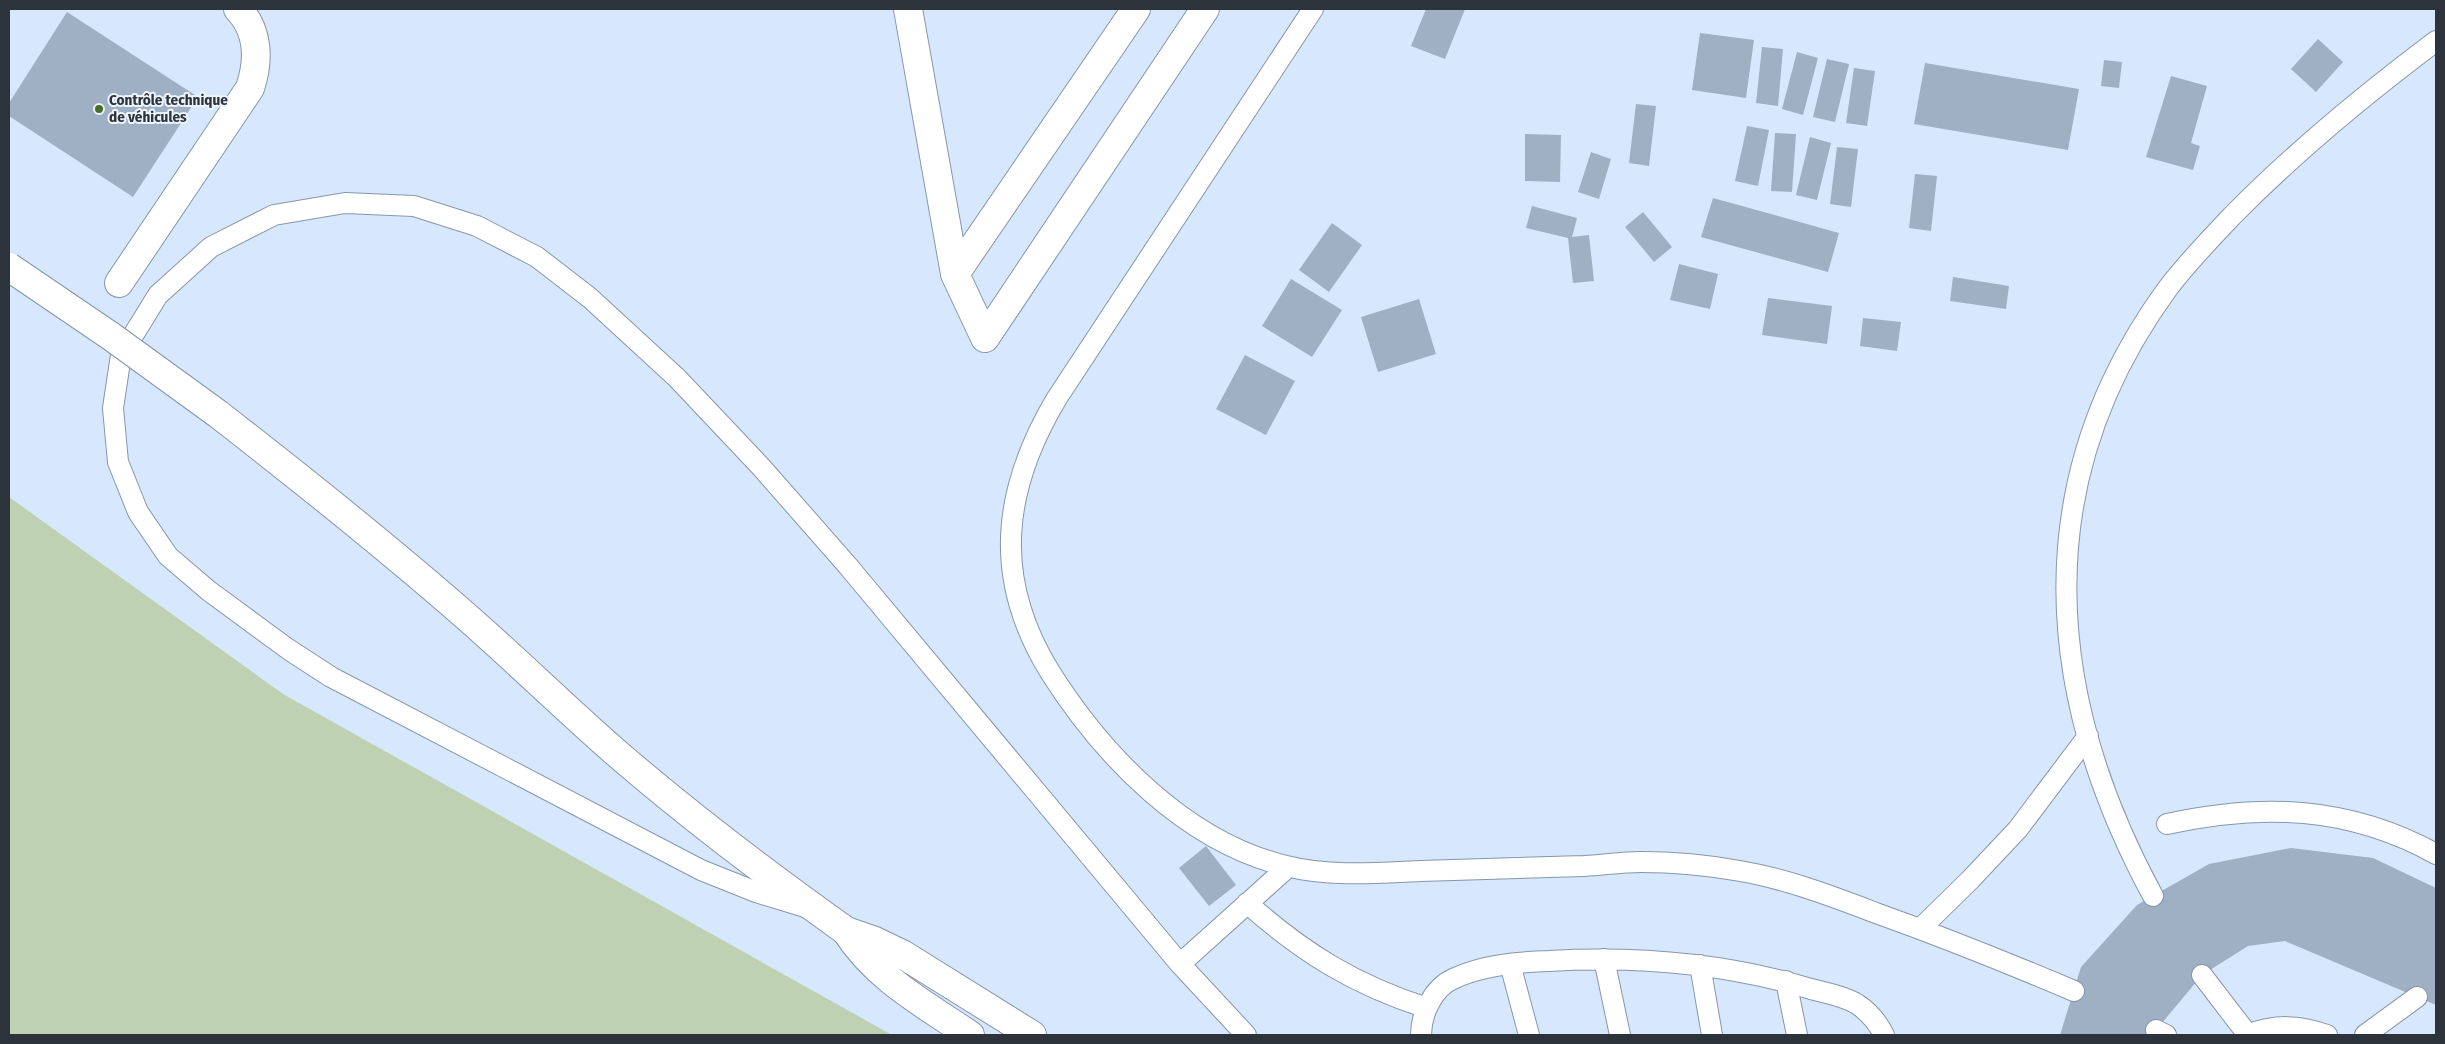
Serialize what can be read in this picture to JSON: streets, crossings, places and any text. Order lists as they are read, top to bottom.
{
  "places": ["Contrôle technique de véhicules"]
}
